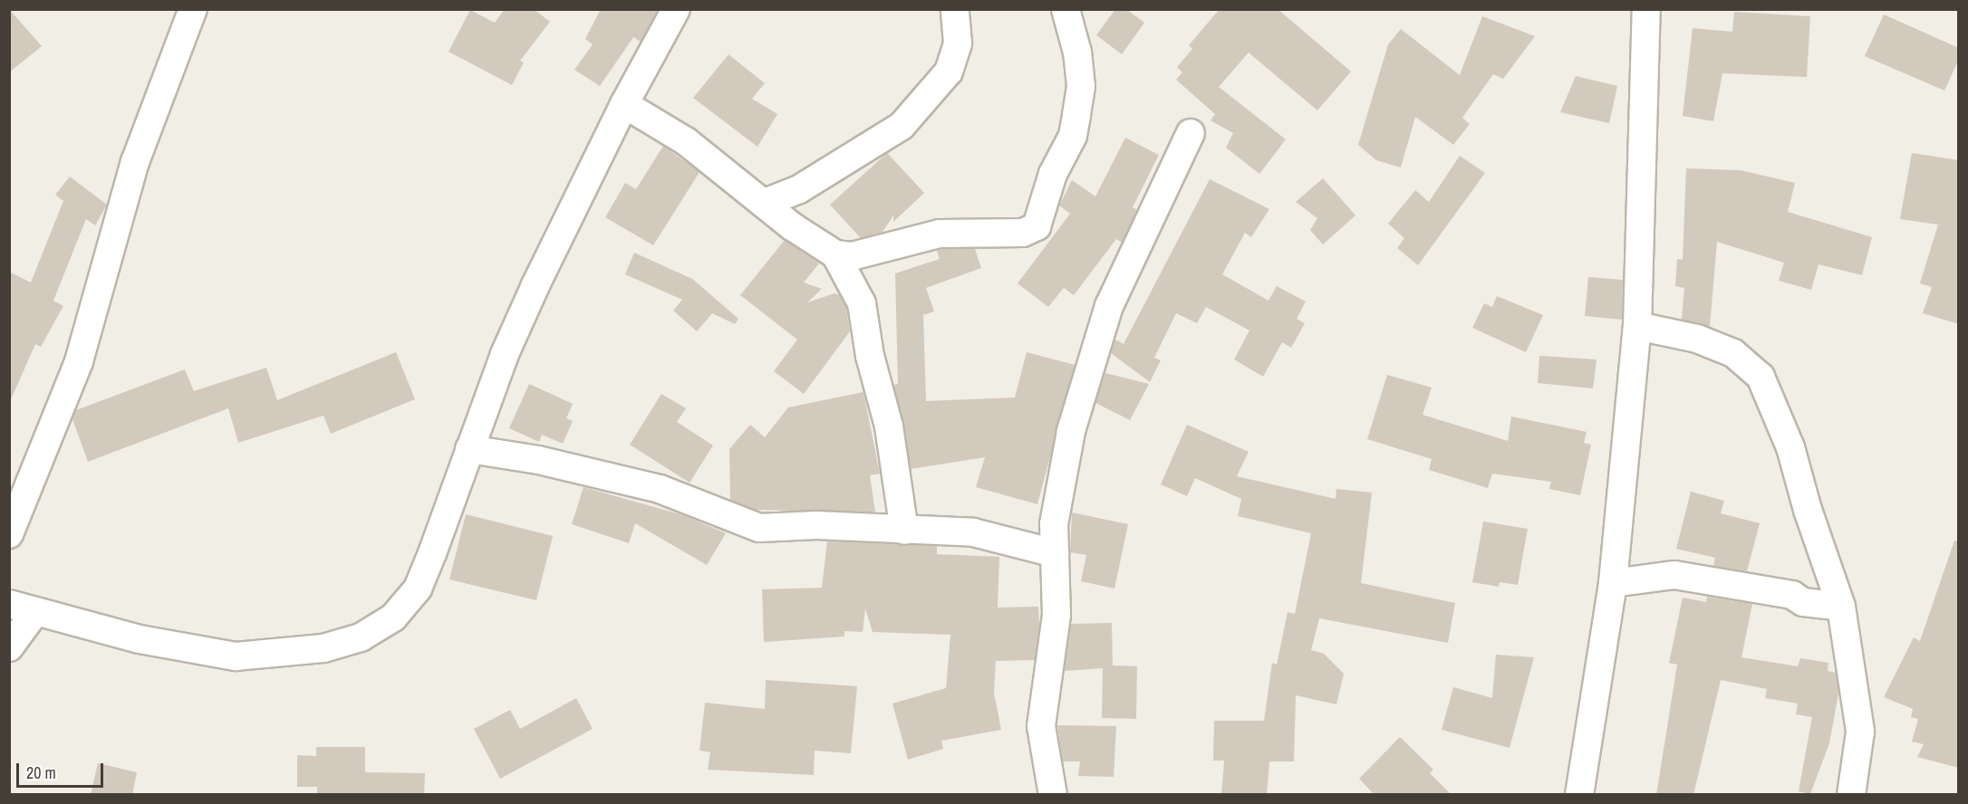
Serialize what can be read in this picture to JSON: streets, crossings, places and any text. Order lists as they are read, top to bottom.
{
  "scale_bar": "20 m"
}
